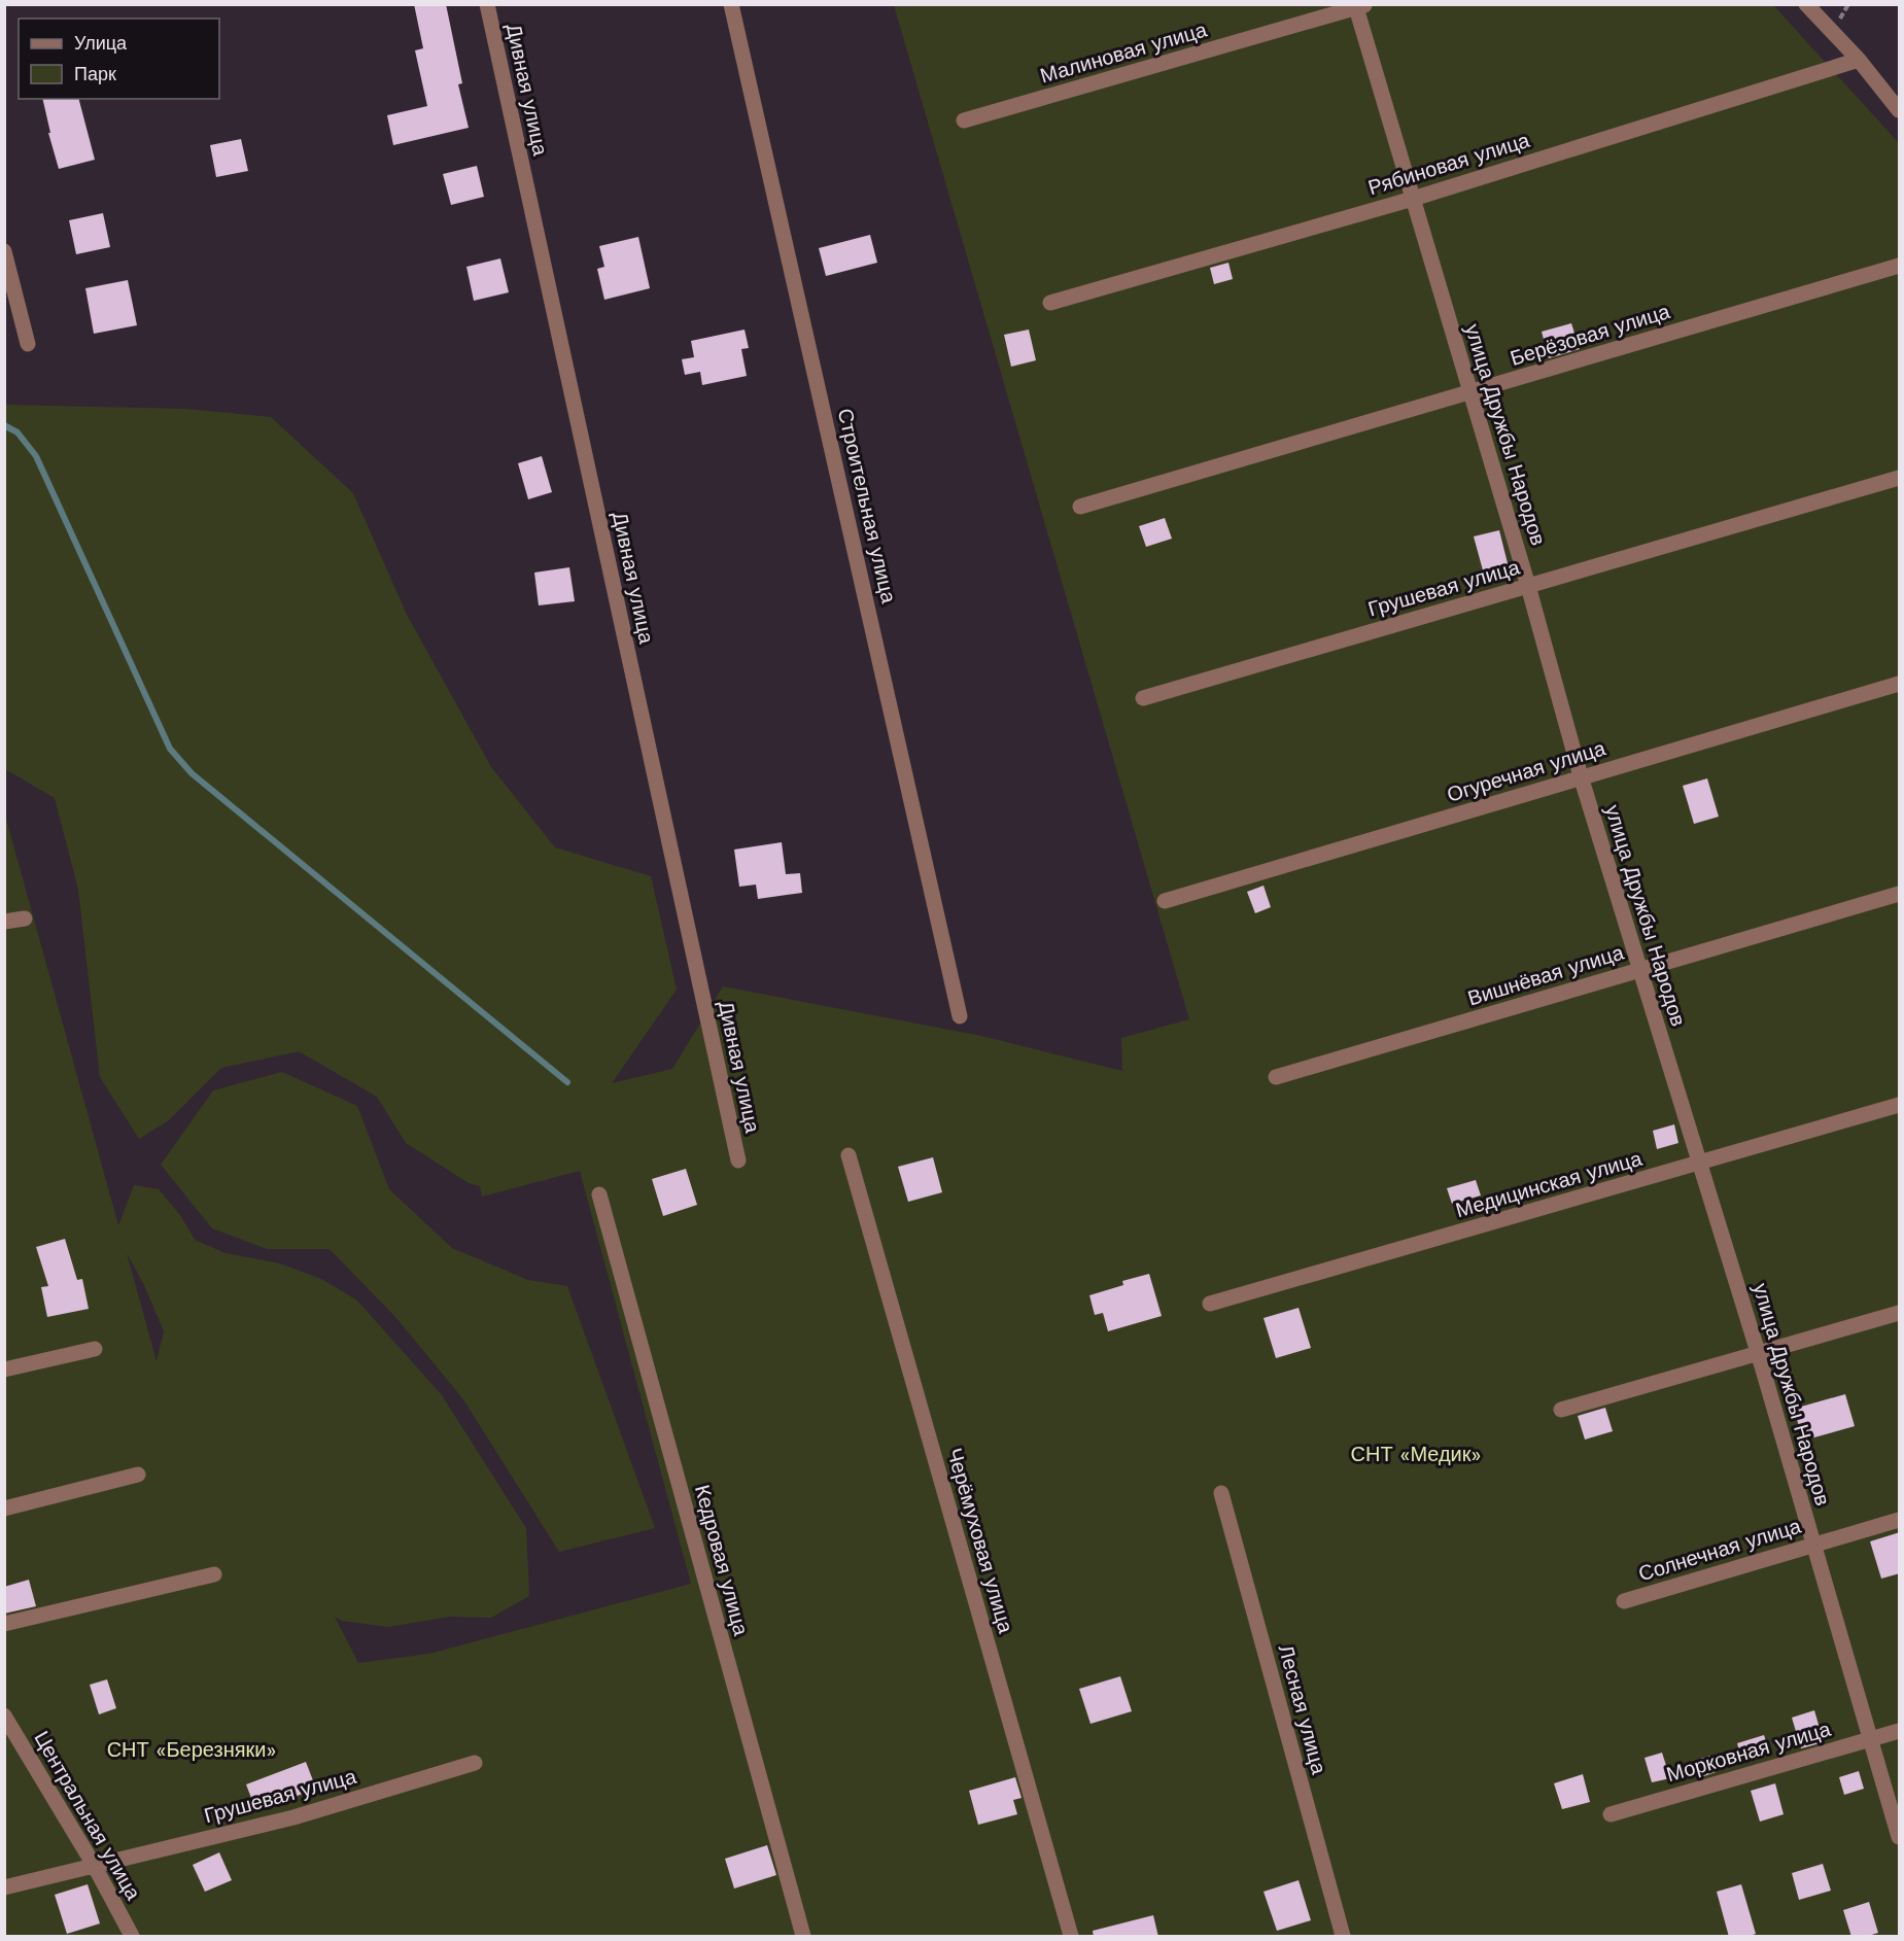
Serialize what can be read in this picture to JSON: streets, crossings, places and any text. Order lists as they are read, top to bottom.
{
  "streets": {
    "street": [
      "Малиновая улица",
      "Дивная улица",
      "Рябиновая улица",
      "Берёзовая улица",
      "улица Дружбы Народов",
      "Строительная улица",
      "Грушевая улица",
      "Огуречная улица",
      "Вишнёвая улица",
      "Медицинская улица",
      "Черёмуховая улица",
      "Солнечная улица",
      "Кедровая улица",
      "Лесная улица",
      "Морковная улица",
      "Центральная улица"
    ]
  },
  "crossings": [
    ["Малиновая улица", "улица Дружбы Народов"],
    ["Рябиновая улица", "улица Дружбы Народов"],
    ["Берёзовая улица", "улица Дружбы Народов"],
    ["улица Дружбы Народов", "Грушевая улица"],
    ["улица Дружбы Народов", "Огуречная улица"],
    ["улица Дружбы Народов", "Вишнёвая улица"],
    ["улица Дружбы Народов", "Медицинская улица"],
    ["улица Дружбы Народов", "Солнечная улица"],
    ["улица Дружбы Народов", "Морковная улица"],
    ["Грушевая улица", "Центральная улица"]
  ],
  "parks": ["СНТ «Медик»", "СНТ «Березняки»"],
  "legend": ["Улица", "Парк"]
}
